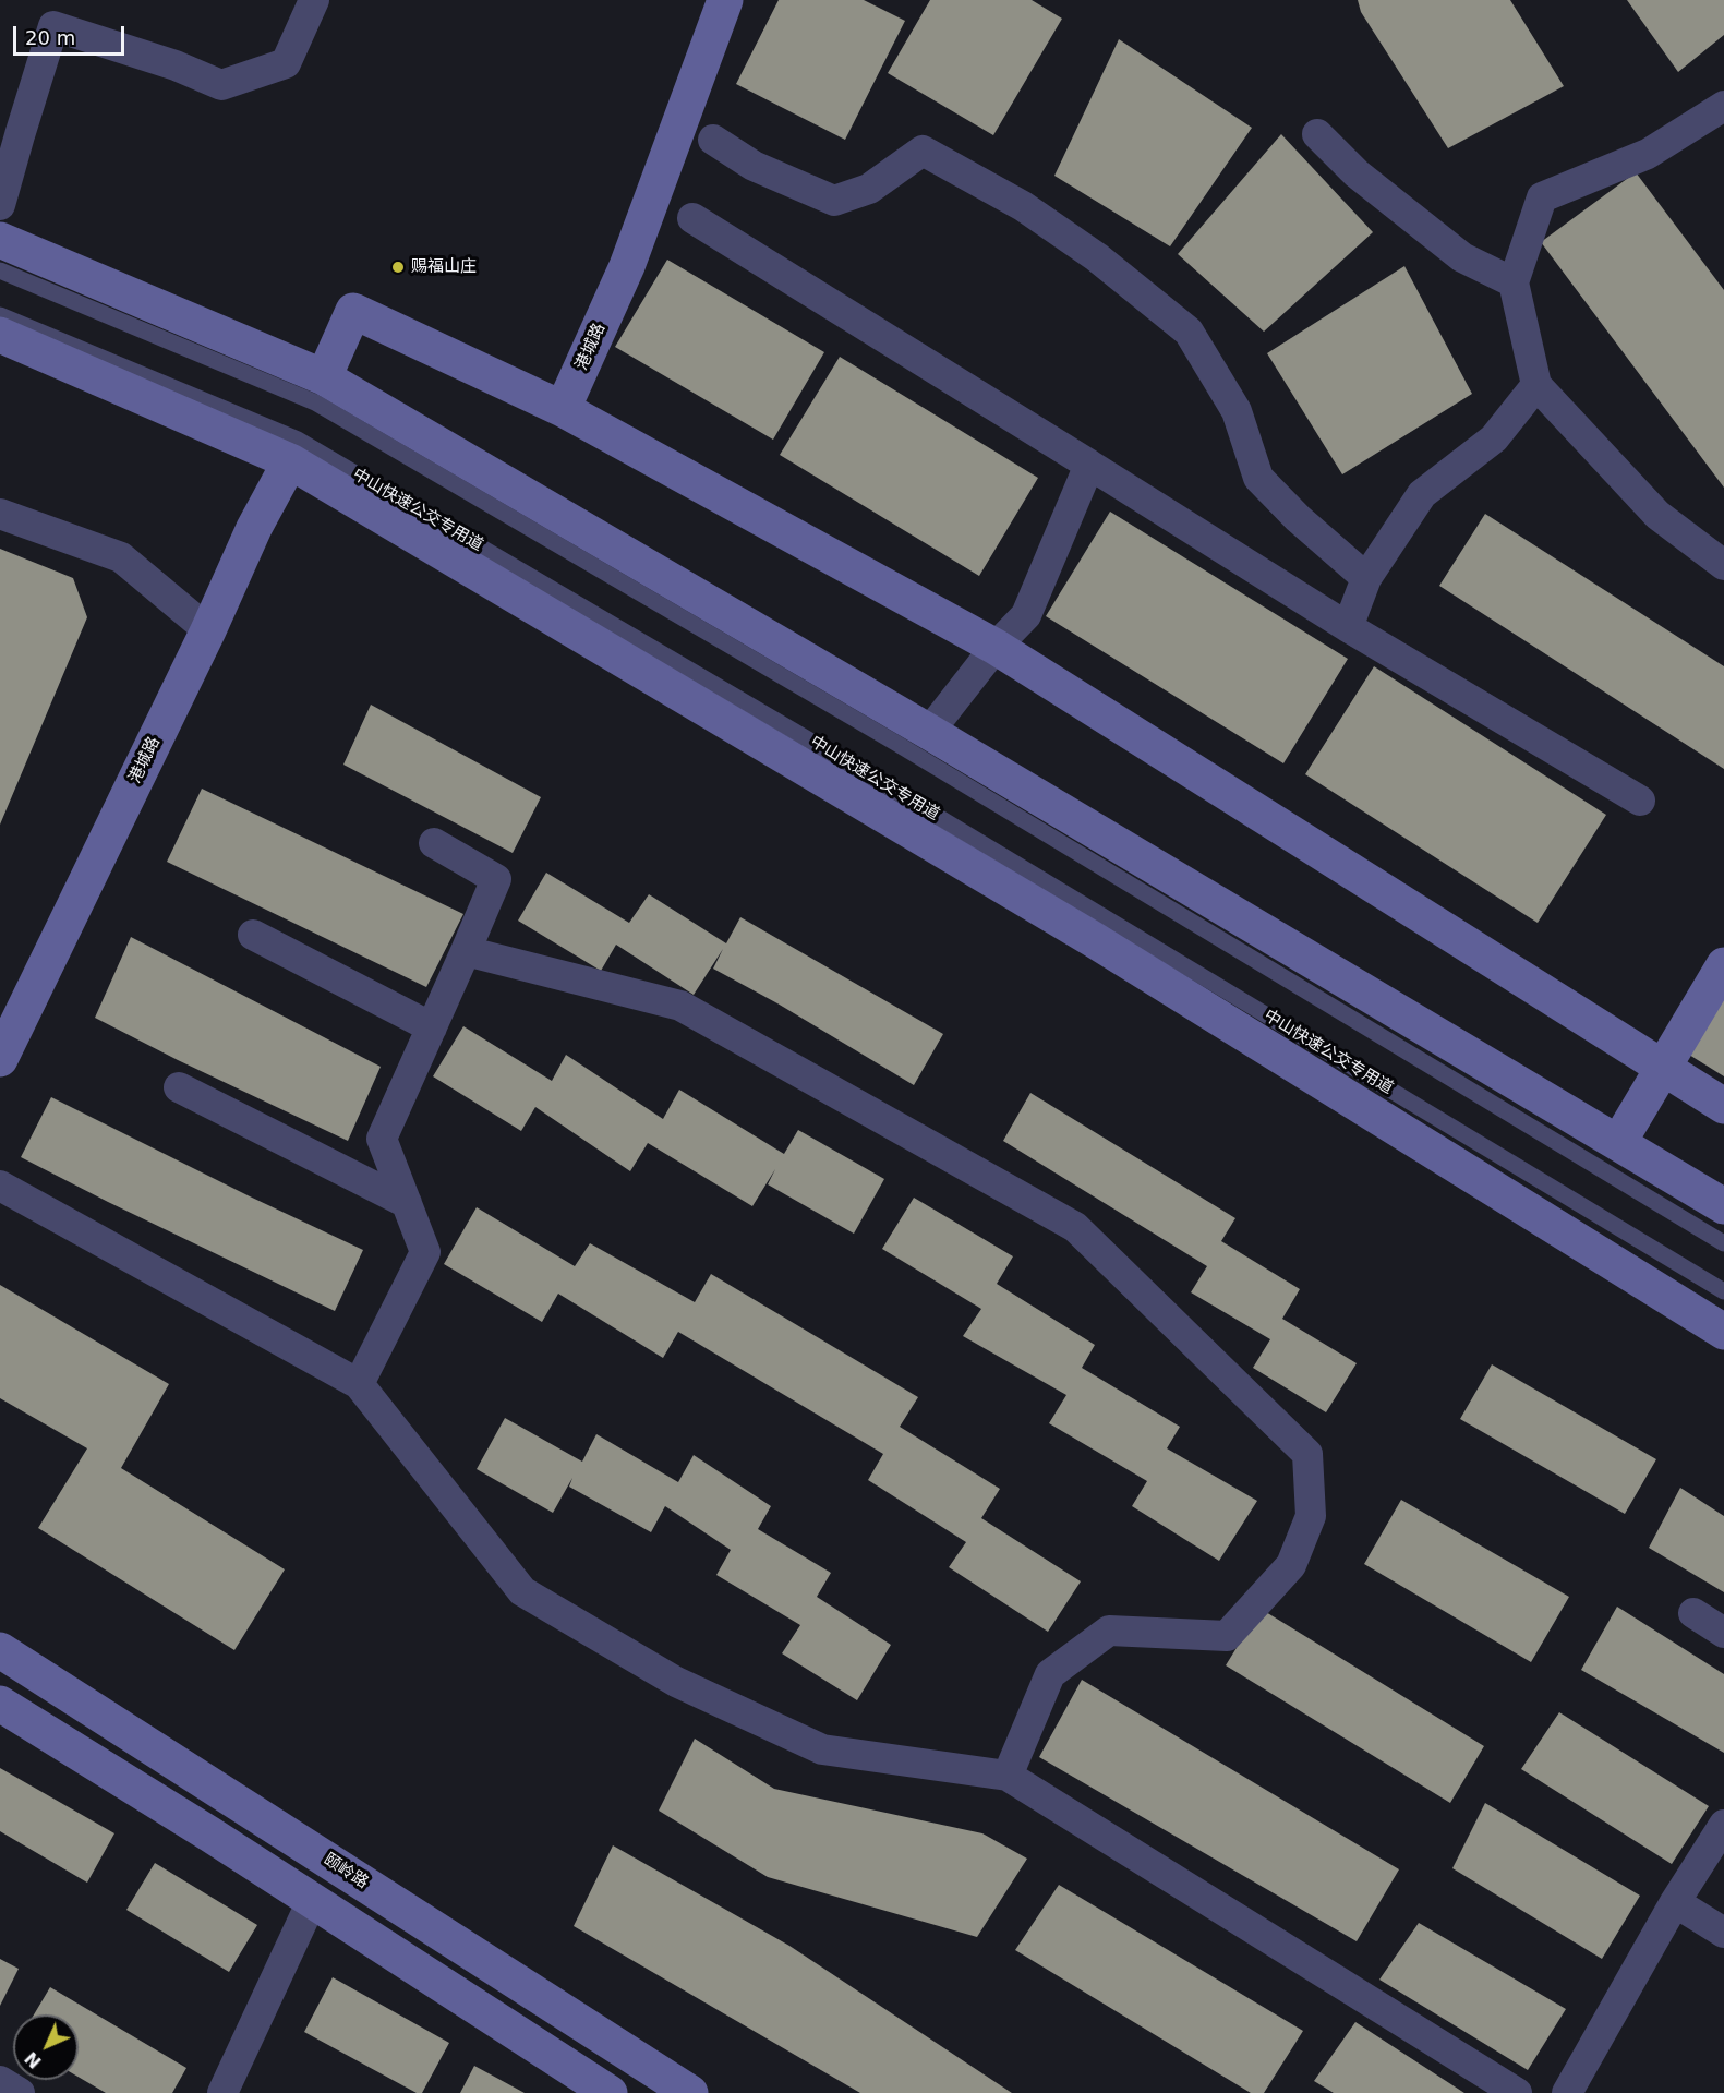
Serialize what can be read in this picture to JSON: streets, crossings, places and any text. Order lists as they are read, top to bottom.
{
  "streets": {
    "street": ["港城路", "颐岭路"],
    "lane": ["中山快速公交专用道"]
  },
  "places": ["赐福山庄"],
  "scale_bar": "20 m",
  "north": "bottom left"
}
